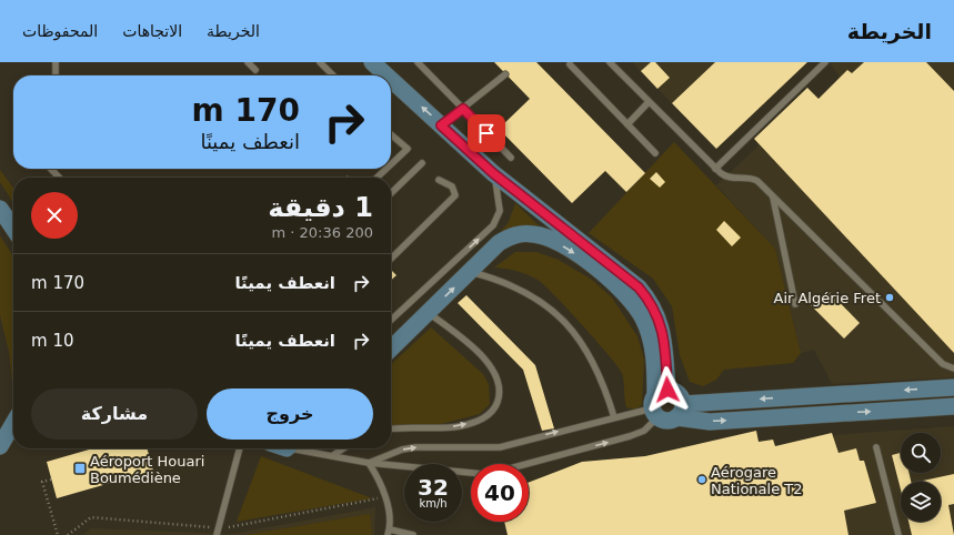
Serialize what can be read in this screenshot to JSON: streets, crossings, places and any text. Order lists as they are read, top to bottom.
{
  "places": {
    "other": ["Air Algérie Fret", "Aérogare Nationale T2"],
    "transit": ["Aéroport Houari Boumédiène"]
  },
  "page": {
    "header": "الخريطة",
    "nav": ["الخريطة", "الاتجاهات", "المحفوظات"],
    "turn": ["170 m", "انعطف يمينًا"],
    "heading": ["1 دقيقة", "200 m · 20:36"],
    "list": [
      {
        "name": "انعطف يمينًا",
        "value": "170 m"
      },
      {
        "name": "انعطف يمينًا",
        "value": "10 m"
      }
    ],
    "buttons": ["خروج", "مشاركة"],
    "speed": "32 km/h",
    "limit": "40"
  }
}
